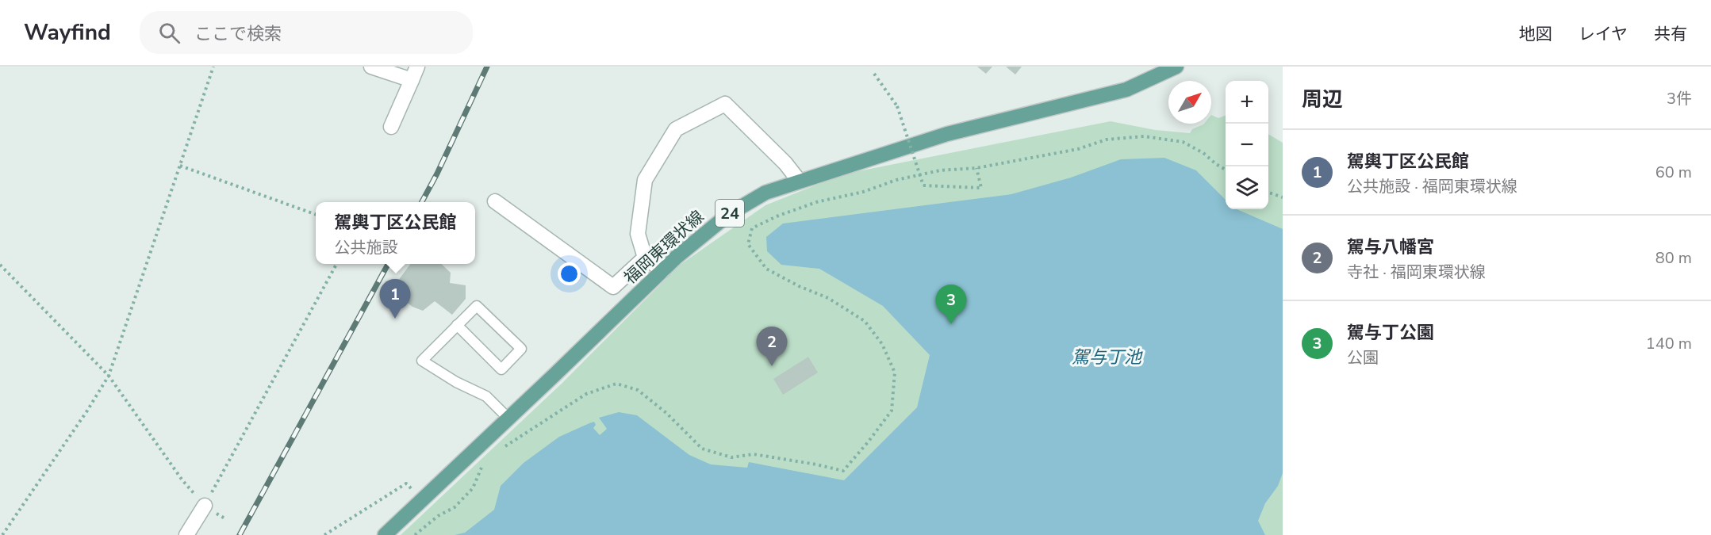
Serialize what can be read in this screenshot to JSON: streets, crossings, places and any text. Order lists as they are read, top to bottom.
{
  "streets": {
    "main road": ["24", "福岡東環状線"]
  },
  "water": ["駕与丁池"],
  "north": "top right",
  "page": {
    "header": "Wayfind",
    "search": "ここで検索",
    "nav": ["地図", "レイヤ", "共有"],
    "heading": ["周辺", "3件"],
    "map_buttons": ["+", "−"],
    "list": [
      {
        "mark": "1",
        "name": "駕輿丁区公民館",
        "note": "公共施設 · 福岡東環状線",
        "value": "60 m"
      },
      {
        "mark": "2",
        "name": "駕与八幡宮",
        "note": "寺社 · 福岡東環状線",
        "value": "80 m"
      },
      {
        "mark": "3",
        "name": "駕与丁公園",
        "note": "公園",
        "value": "140 m"
      }
    ],
    "popup": ["駕輿丁区公民館", "公共施設"],
    "pins": ["1", "3", "2"]
  }
}
